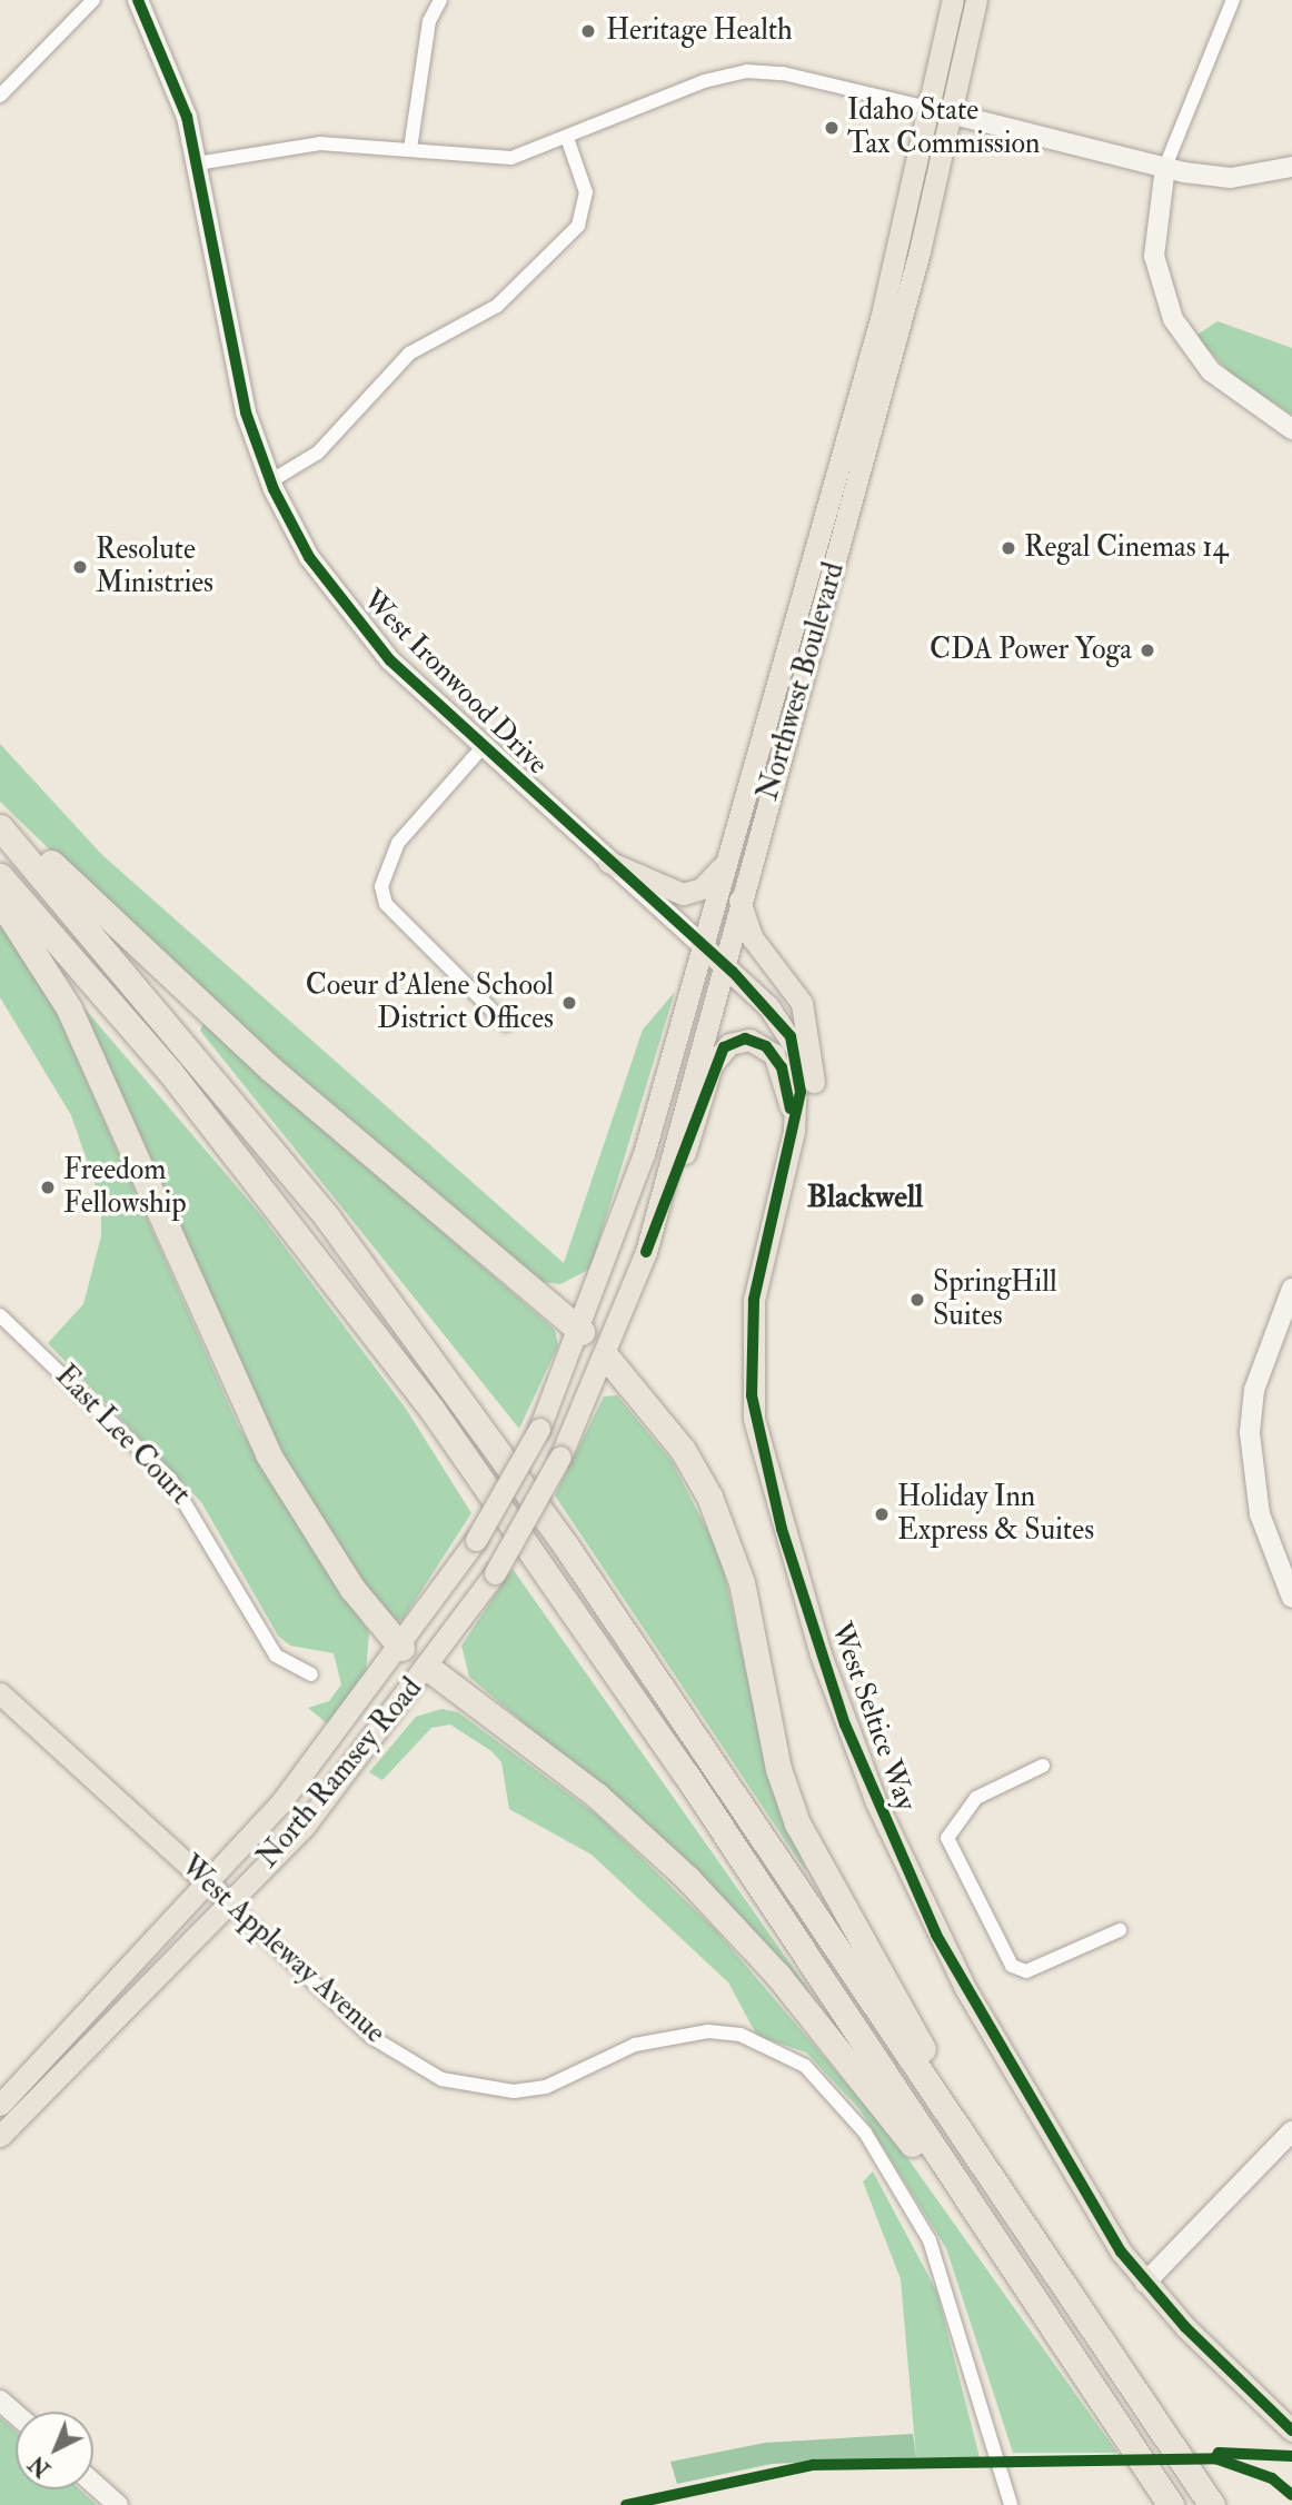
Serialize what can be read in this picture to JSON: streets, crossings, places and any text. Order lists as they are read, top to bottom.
{
  "streets": {
    "main road": [
      "Northwest Boulevard",
      "West Seltice Way",
      "North Ramsey Road",
      "West Appleway Avenue"
    ],
    "street": ["West Ironwood Drive", "East Lee Court"]
  },
  "crossings": [
    ["Northwest Boulevard", "West Ironwood Drive"],
    ["Northwest Boulevard", "West Seltice Way"],
    ["Northwest Boulevard", "North Ramsey Road"],
    ["West Ironwood Drive", "West Seltice Way"],
    ["North Ramsey Road", "West Appleway Avenue"]
  ],
  "districts": ["Blackwell"],
  "places": [
    "Heritage Health",
    "Idaho State Tax Commission",
    "Regal Cinemas 14",
    "Resolute Ministries",
    "CDA Power Yoga",
    "Coeur d'Alene School District Offices",
    "Freedom Fellowship",
    "SpringHill Suites",
    "Holiday Inn Express & Suites"
  ],
  "north": "bottom left"
}
